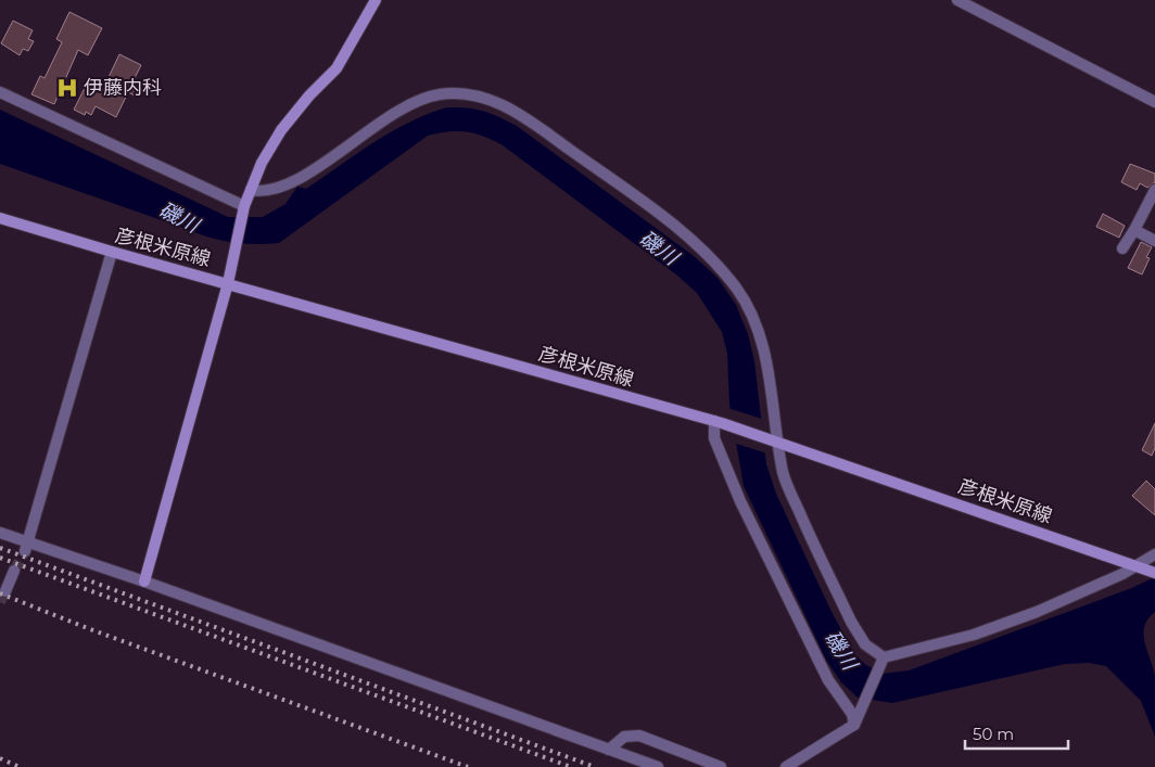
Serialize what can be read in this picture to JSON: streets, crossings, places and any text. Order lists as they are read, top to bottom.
{
  "streets": {
    "main road": ["彦根米原線"]
  },
  "water": ["磯川"],
  "places": {
    "hospital": ["伊藤内科"]
  },
  "scale_bar": "50 m"
}
